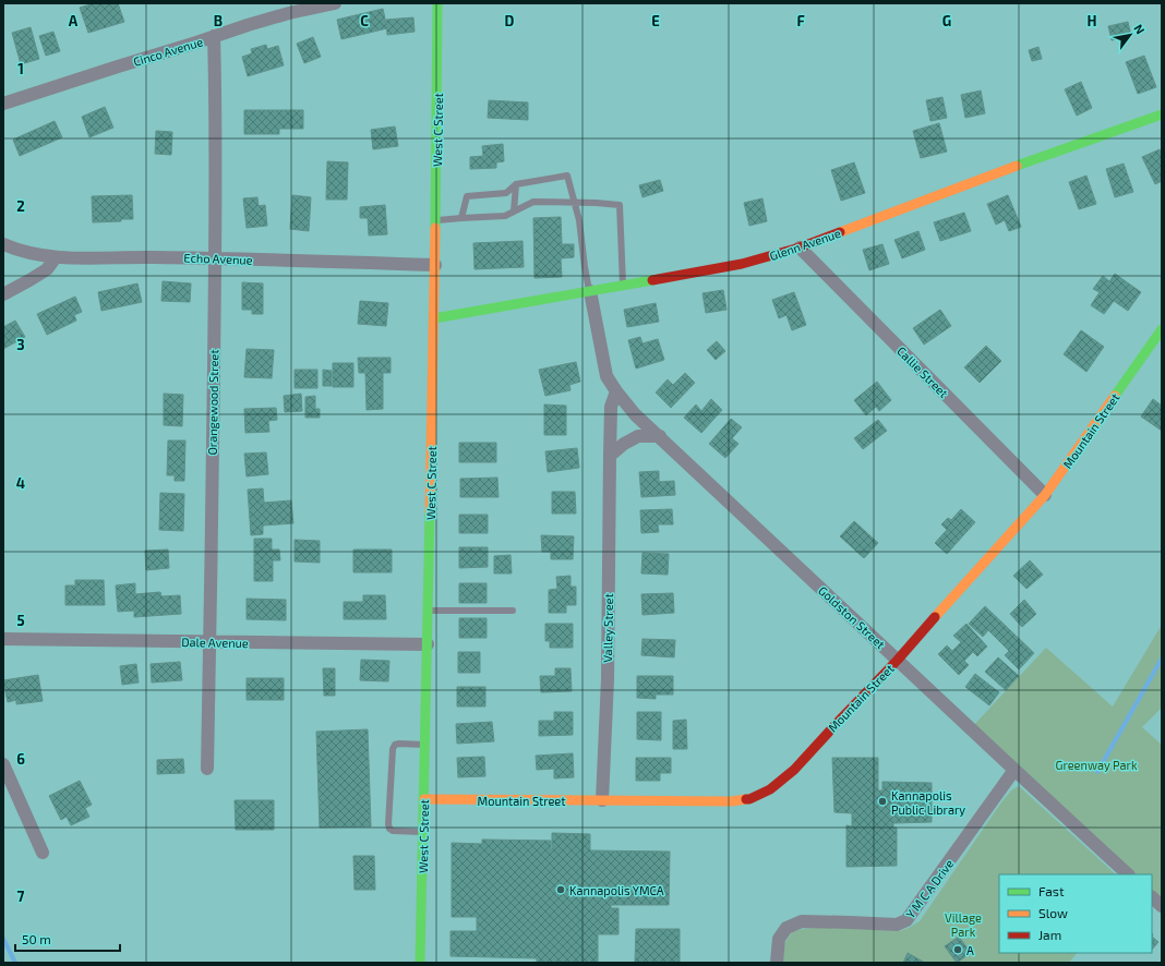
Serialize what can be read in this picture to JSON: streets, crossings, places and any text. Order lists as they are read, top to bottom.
{
  "streets": {
    "street": [
      "Cinco Avenue",
      "West C Street",
      "Glenn Avenue",
      "Echo Avenue",
      "Callie Street",
      "Orangewood Street",
      "Mountain Street",
      "Goldston Street",
      "Valley Street",
      "Dale Avenue",
      "Y M C A Drive"
    ]
  },
  "crossings": [
    ["Cinco Avenue", "Orangewood Street"],
    ["West C Street", "Glenn Avenue"],
    ["West C Street", "Echo Avenue"],
    ["West C Street", "Mountain Street"],
    ["West C Street", "Dale Avenue"],
    ["Glenn Avenue", "Callie Street"],
    ["Echo Avenue", "Orangewood Street"],
    ["Callie Street", "Mountain Street"],
    ["Orangewood Street", "Dale Avenue"],
    ["Mountain Street", "Goldston Street"],
    ["Mountain Street", "Valley Street"],
    ["Goldston Street", "Valley Street"],
    ["Goldston Street", "Y M C A Drive"]
  ],
  "parks": ["Greenway Park", "Village Park"],
  "places": ["Kannapolis Public Library", "Kannapolis YMCA", "A"],
  "legend": ["Fast", "Slow", "Jam"],
  "scale_bar": "50 m",
  "north": "top right",
  "grid": {
    "columns": [
      "A",
      "B",
      "C",
      "D",
      "E",
      "F",
      "G",
      "H"
    ],
    "rows": [
      "1",
      "2",
      "3",
      "4",
      "5",
      "6",
      "7"
    ]
  }
}
